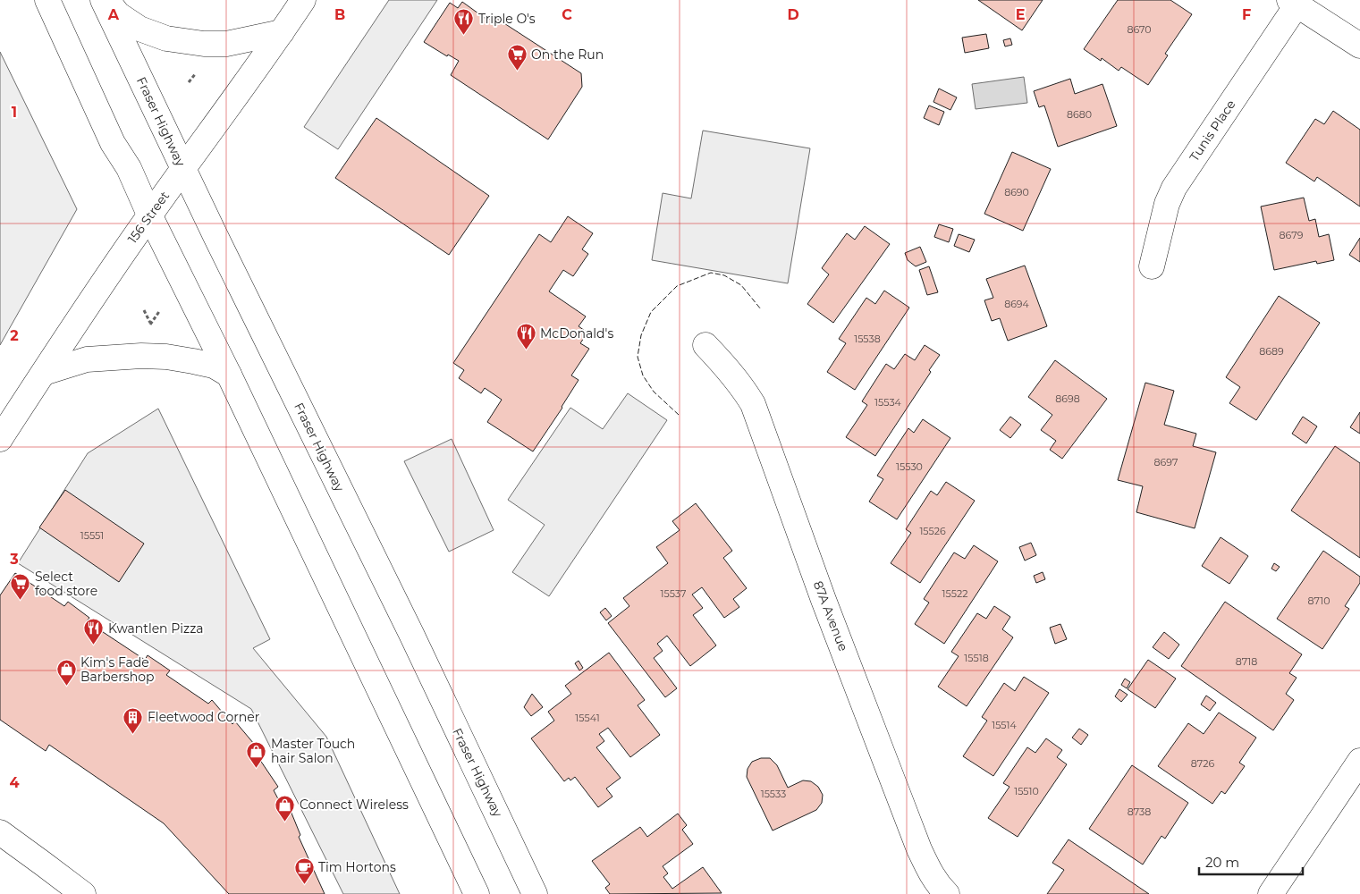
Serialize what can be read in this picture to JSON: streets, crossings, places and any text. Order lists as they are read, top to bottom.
{
  "streets": {
    "main road": [
      "Fraser Highway",
      "Tunis Place",
      "156 Street",
      "87A Avenue"
    ]
  },
  "crossings": [
    ["Fraser Highway", "156 Street"]
  ],
  "places": {
    "restaurant": ["Triple O's", "McDonald's", "Kwantlen Pizza"],
    "supermarket": ["On the Run", "Select food store"],
    "shop": ["Kim's Fade Barbershop", "Master Touch hair Salon", "Connect Wireless"],
    "building": ["Fleetwood Corner"],
    "cafe": ["Tim Hortons"]
  },
  "house_numbers": [
    "8670",
    "8680",
    "8690",
    "8679",
    "8694",
    "15538",
    "8689",
    "8698",
    "15534",
    "8697",
    "15530",
    "15526",
    "15551",
    "15537",
    "15522",
    "8710",
    "15518",
    "8718",
    "15541",
    "15514",
    "8726",
    "15510",
    "15533",
    "8738"
  ],
  "scale_bar": "20 m",
  "grid": {
    "columns": [
      "A",
      "B",
      "C",
      "D",
      "E",
      "F"
    ],
    "rows": [
      "1",
      "2",
      "3",
      "4"
    ]
  }
}
